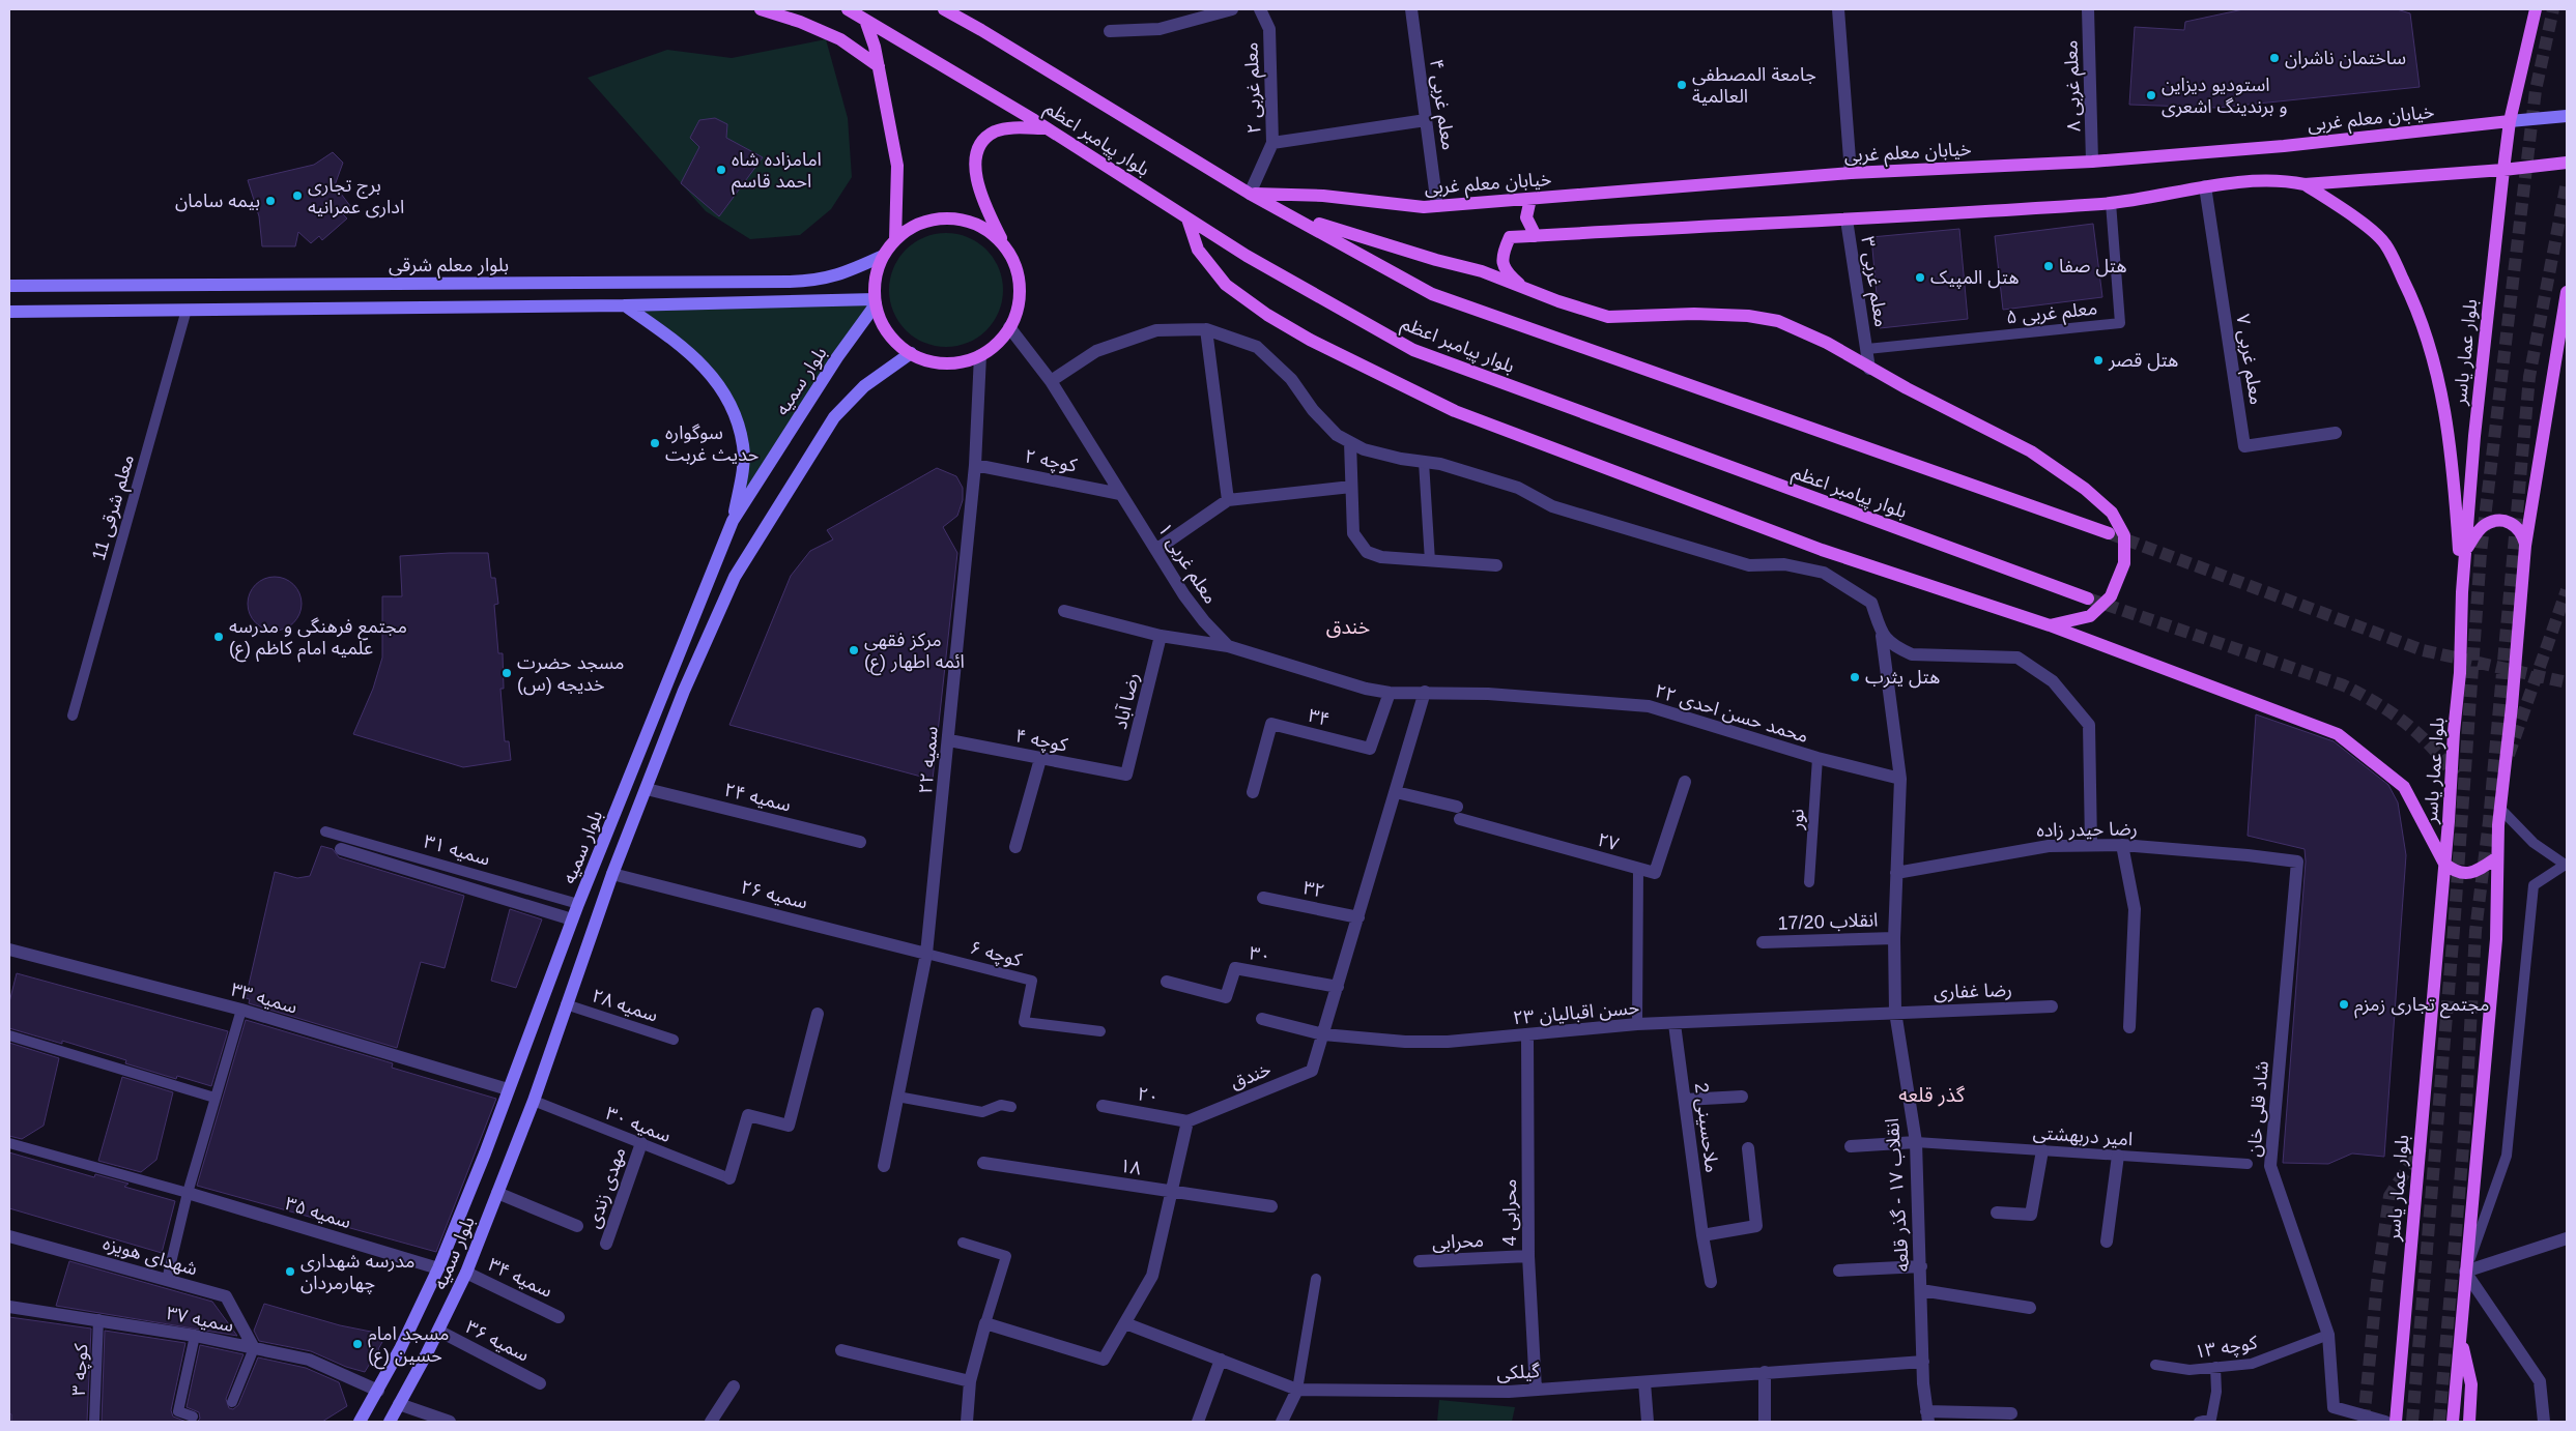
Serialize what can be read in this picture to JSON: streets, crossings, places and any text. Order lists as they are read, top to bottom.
{
  "streets": {
    "main road": [
      "خیابان معلم غربی",
      "بلوار پیامبر اعظم",
      "بلوار معلم شرقی",
      "بلوار عمار یاسر",
      "بلوار سمیه"
    ],
    "street": [
      "معلم غربی ۸",
      "معلم غربی ۲",
      "معلم غربی ۴",
      "معلم غربی ۳",
      "معلم غربی ۷",
      "کوچه ۲",
      "معلم غربی ۱",
      "رضا آباد",
      "۲۲ محمد حسن احدی",
      "۳۴",
      "کوچه ۴",
      "سمیه ۲۲",
      "سمیه ۲۴",
      "رضا حیدر زاده",
      "۲۷",
      "سمیه ۳۱",
      "۳۲",
      "سمیه ۲۶",
      "انقلاب 17/20",
      "۳۰",
      "رضا غفاری",
      "سمیه ۳۳",
      "۲۳ حسن اقبالیان",
      "خندق",
      "۲۰",
      "شاد قلی خان",
      "ملاحسینی 2",
      "۱۸",
      "مهدی زندی",
      "انقلاب ۱۷ - گذر قلعه",
      "سمیه ۳۵",
      "محرابی 4",
      "محرابی",
      "شهدای هویزه",
      "سمیه ۳۴",
      "سمیه ۳۷",
      "سمیه ۳۶",
      "گیلکی"
    ],
    "lane": [
      "معلم غربی ۵",
      "معلم شرقی 11",
      "نور",
      "کوچه ۶",
      "سمیه ۲۸",
      "سمیه ۳۰",
      "امیر دربهشتی",
      "کوچه ۱۳",
      "کوچه ۳"
    ]
  },
  "crossings": [
    ["معلم غربی ۸", "خیابان معلم غربی"],
    ["معلم غربی ۲", "خیابان معلم غربی"],
    ["معلم غربی ۲", "بلوار پیامبر اعظم"],
    ["معلم غربی ۴", "خیابان معلم غربی"],
    ["خیابان معلم غربی", "بلوار پیامبر اعظم"],
    ["خیابان معلم غربی", "بلوار عمار یاسر"],
    ["بلوار معلم شرقی", "بلوار سمیه"],
    ["بلوار معلم شرقی", "معلم غربی ۱"],
    ["بلوار معلم شرقی", "سمیه ۲۲"],
    ["معلم غربی ۳", "معلم غربی ۵"],
    ["بلوار سمیه", "معلم غربی ۱"],
    ["بلوار سمیه", "سمیه ۲۲"],
    ["بلوار سمیه", "سمیه ۲۴"],
    ["بلوار سمیه", "سمیه ۳۱"],
    ["بلوار سمیه", "سمیه ۲۶"],
    ["بلوار سمیه", "سمیه ۳۳"],
    ["بلوار سمیه", "سمیه ۲۸"],
    ["بلوار سمیه", "سمیه ۳۰"],
    ["بلوار سمیه", "سمیه ۳۵"],
    ["بلوار سمیه", "سمیه ۳۴"],
    ["بلوار سمیه", "سمیه ۳۷"],
    ["بلوار سمیه", "سمیه ۳۶"],
    ["کوچه ۲", "معلم غربی ۱"],
    ["کوچه ۲", "سمیه ۲۲"],
    ["معلم غربی ۱", "۲۲ محمد حسن احدی"],
    ["معلم غربی ۱", "۳۴"],
    ["معلم غربی ۱", "سمیه ۲۲"],
    ["معلم غربی ۱", "خندق"],
    ["رضا آباد", "کوچه ۴"],
    ["۲۲ محمد حسن احدی", "نور"],
    ["۲۲ محمد حسن احدی", "خندق"],
    ["کوچه ۴", "سمیه ۲۲"],
    ["سمیه ۲۲", "سمیه ۲۶"],
    ["سمیه ۲۲", "کوچه ۶"],
    ["رضا حیدر زاده", "شاد قلی خان"],
    ["رضا حیدر زاده", "انقلاب ۱۷ - گذر قلعه"],
    ["۲۷", "خندق"],
    ["۳۲", "خندق"],
    ["سمیه ۲۶", "کوچه ۶"],
    ["انقلاب 17/20", "انقلاب ۱۷ - گذر قلعه"],
    ["۳۰", "خندق"],
    ["رضا غفاری", "۲۳ حسن اقبالیان"],
    ["رضا غفاری", "انقلاب ۱۷ - گذر قلعه"],
    ["۲۳ حسن اقبالیان", "خندق"],
    ["۲۳ حسن اقبالیان", "ملاحسینی 2"],
    ["۲۳ حسن اقبالیان", "انقلاب ۱۷ - گذر قلعه"],
    ["۲۳ حسن اقبالیان", "محرابی 4"],
    ["خندق", "۲۰"],
    ["شاد قلی خان", "کوچه ۱۳"],
    ["سمیه ۳۰", "مهدی زندی"],
    ["امیر دربهشتی", "انقلاب ۱۷ - گذر قلعه"],
    ["انقلاب ۱۷ - گذر قلعه", "گیلکی"],
    ["محرابی 4", "محرابی"],
    ["محرابی 4", "گیلکی"],
    ["شهدای هویزه", "سمیه ۳۷"],
    ["سمیه ۳۷", "کوچه ۳"]
  ],
  "districts": ["خندق", "گذر قلعه"],
  "places": [
    "ساختمان ناشران",
    "جامعة المصطفی العالمیة",
    "استودیو دیزاین و برندینگ اشعری",
    "امامزاده شاه احمد قاسم",
    "برج تجاری اداری عمرانیه",
    "بیمه سامان",
    "هتل صفا",
    "هتل المپیک",
    "هتل قصر",
    "سوگواره حدیث غربت",
    "مجتمع فرهنگی و مدرسه علمیه امام کاظم (ع)",
    "مرکز فقهی ائمه اطهار (ع)",
    "مسجد حضرت خدیجه (س)",
    "هتل یثرب",
    "مجتمع تجاری زمزم",
    "مدرسه شهداری چهارمردان",
    "مسجد امام حسین (ع)"
  ]
}
